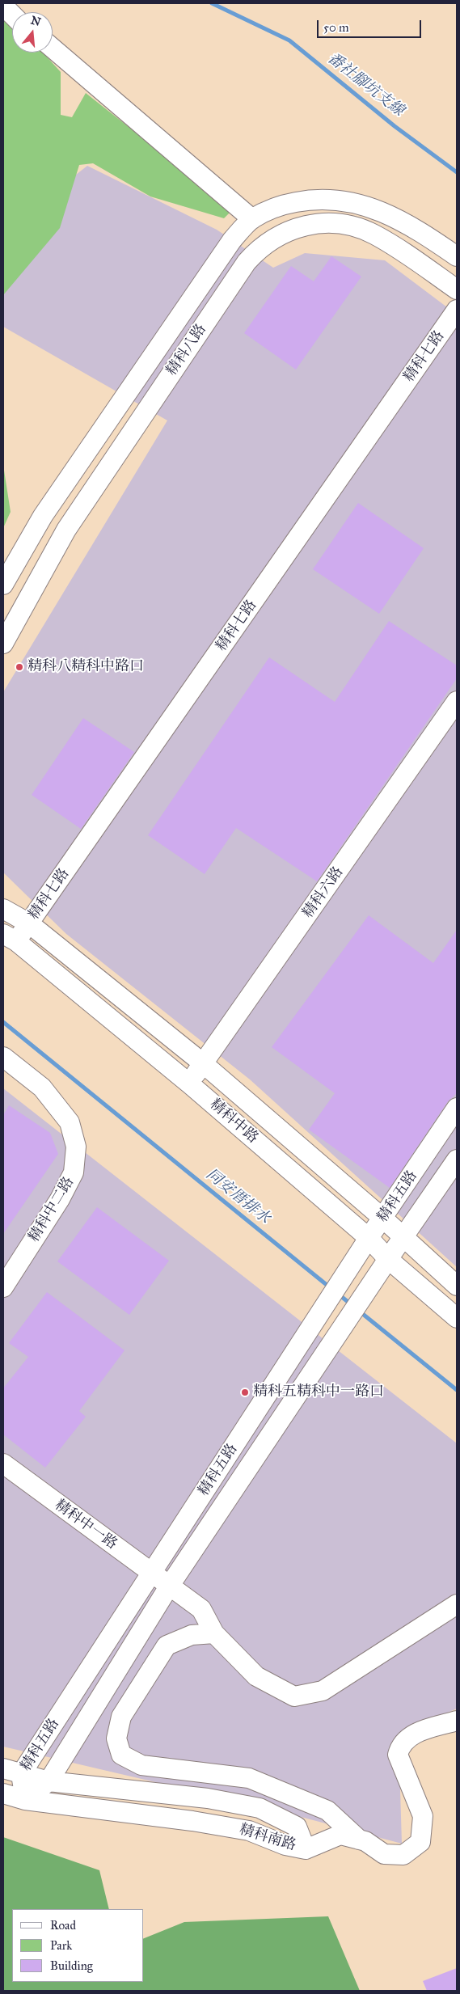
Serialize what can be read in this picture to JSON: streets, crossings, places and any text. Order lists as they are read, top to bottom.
{
  "streets": {
    "street": [
      "精科八路",
      "精科七路",
      "精科六路",
      "精科中路",
      "精科五路",
      "精科中二路",
      "精科中一路",
      "精科南路"
    ]
  },
  "crossings": [
    ["精科七路", "精科中路"],
    ["精科六路", "精科中路"],
    ["精科中路", "精科五路"],
    ["精科五路", "精科中一路"],
    ["精科五路", "精科南路"]
  ],
  "water": ["番社腳坑支線", "同安厝排水"],
  "places": ["精科八精科中路口", "精科五精科中一路口"],
  "legend": ["Road", "Park", "Building"],
  "scale_bar": "50 m",
  "north": "top"
}
